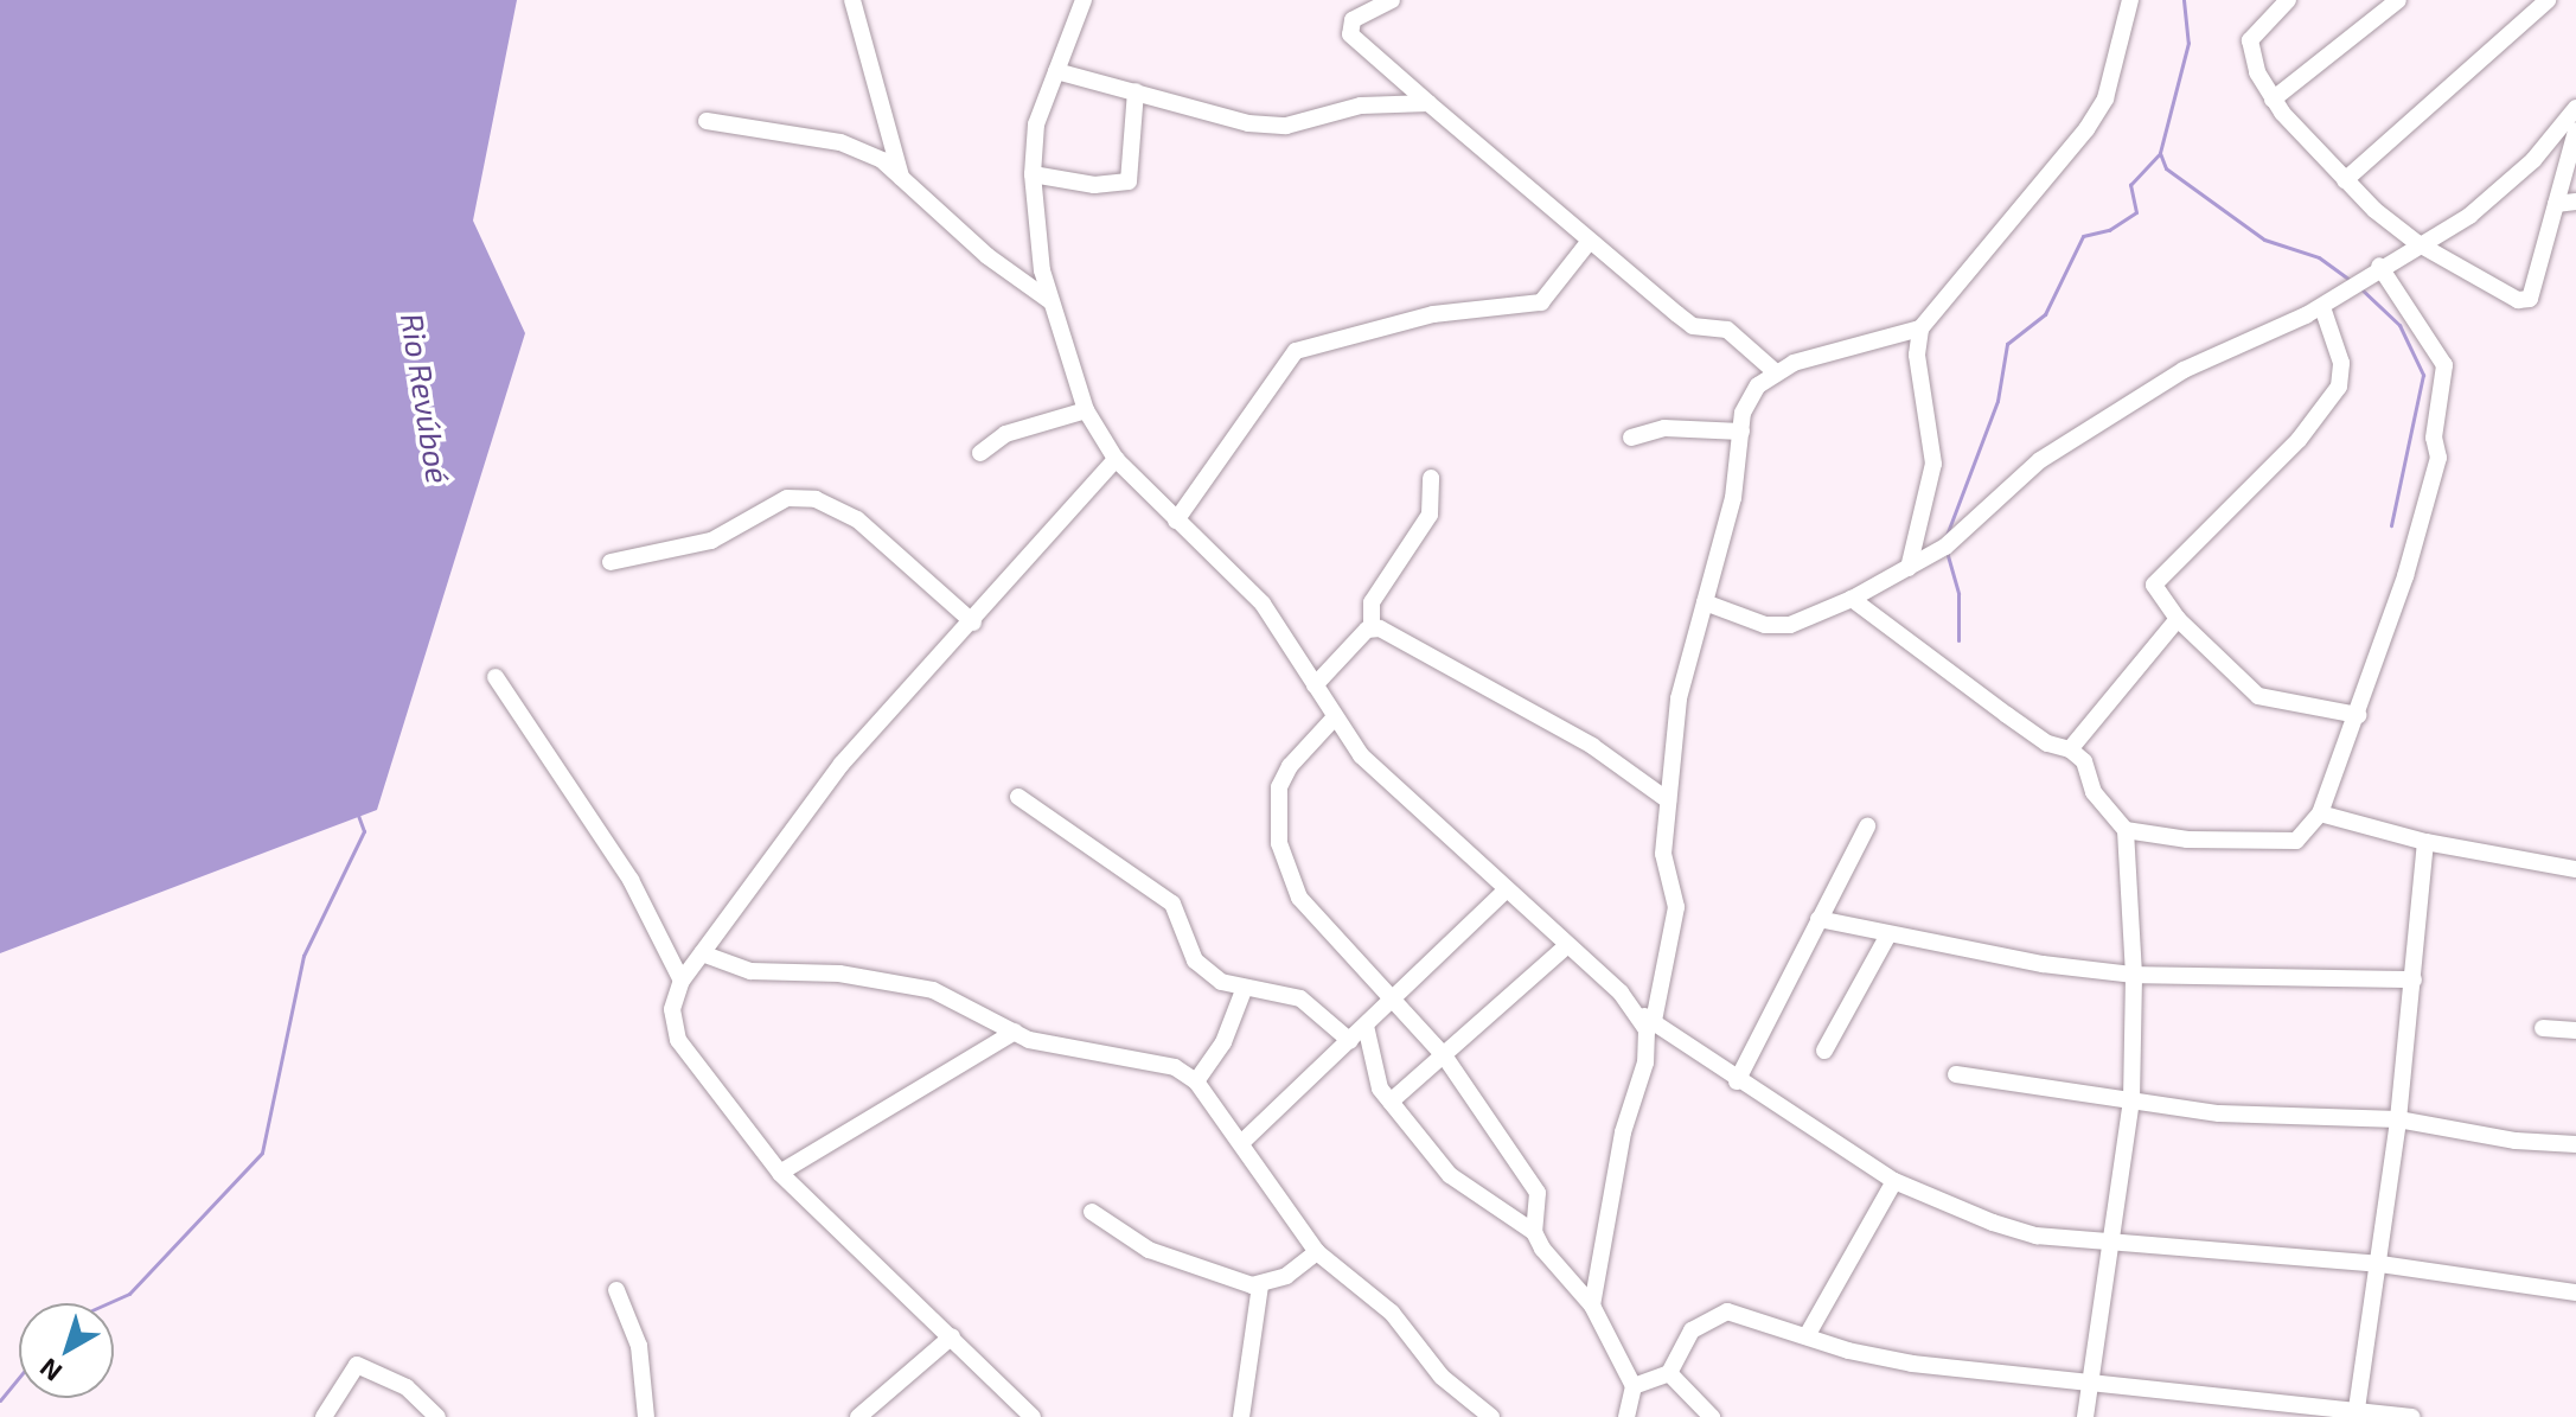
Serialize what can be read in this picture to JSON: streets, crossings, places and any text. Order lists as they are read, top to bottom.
{
  "water": ["Rio Revúboé"],
  "north": "bottom left"
}
